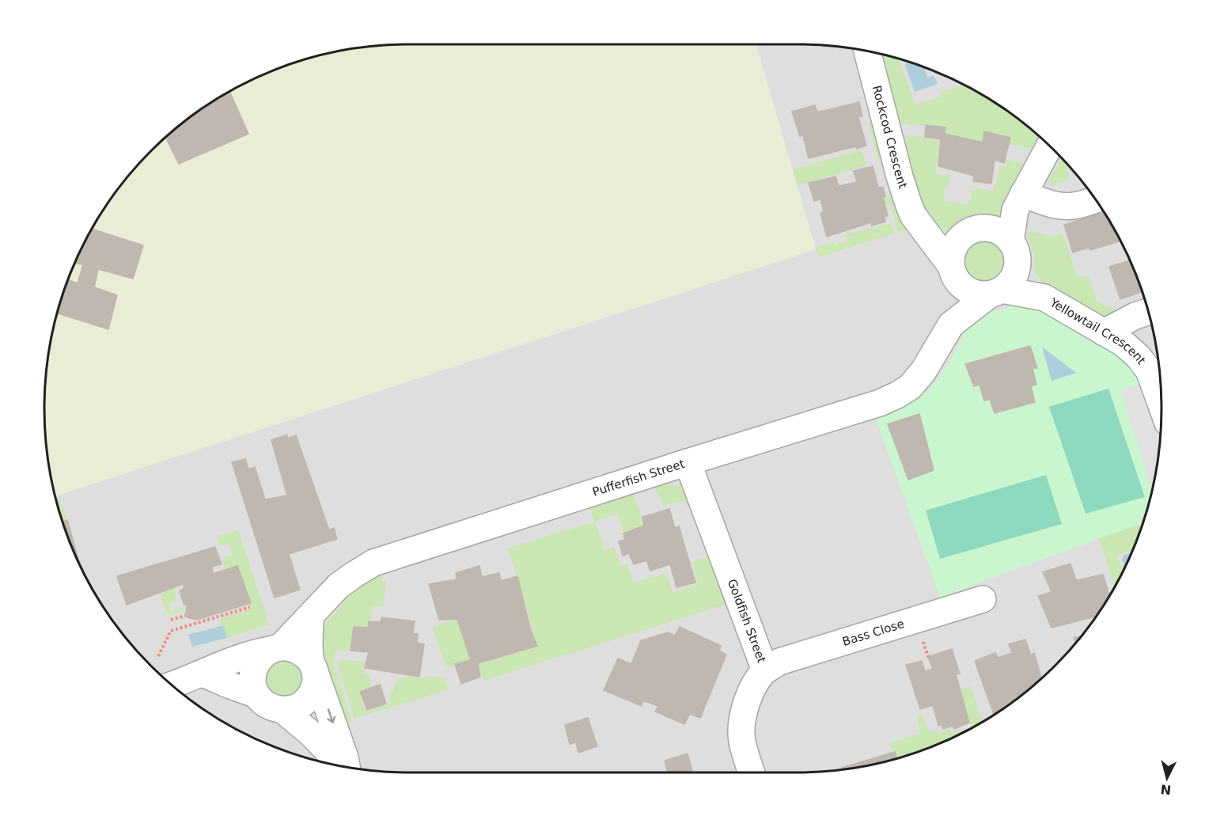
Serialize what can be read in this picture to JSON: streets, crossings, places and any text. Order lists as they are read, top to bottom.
{
  "streets": {
    "street": [
      "Rockcod Crescent",
      "Yellowtail Crescent",
      "Pufferfish Street",
      "Goldfish Street",
      "Bass Close"
    ]
  },
  "crossings": [
    ["Rockcod Crescent", "Yellowtail Crescent"],
    ["Rockcod Crescent", "Pufferfish Street"],
    ["Yellowtail Crescent", "Pufferfish Street"],
    ["Pufferfish Street", "Goldfish Street"],
    ["Goldfish Street", "Bass Close"]
  ],
  "north": "bottom"
}
